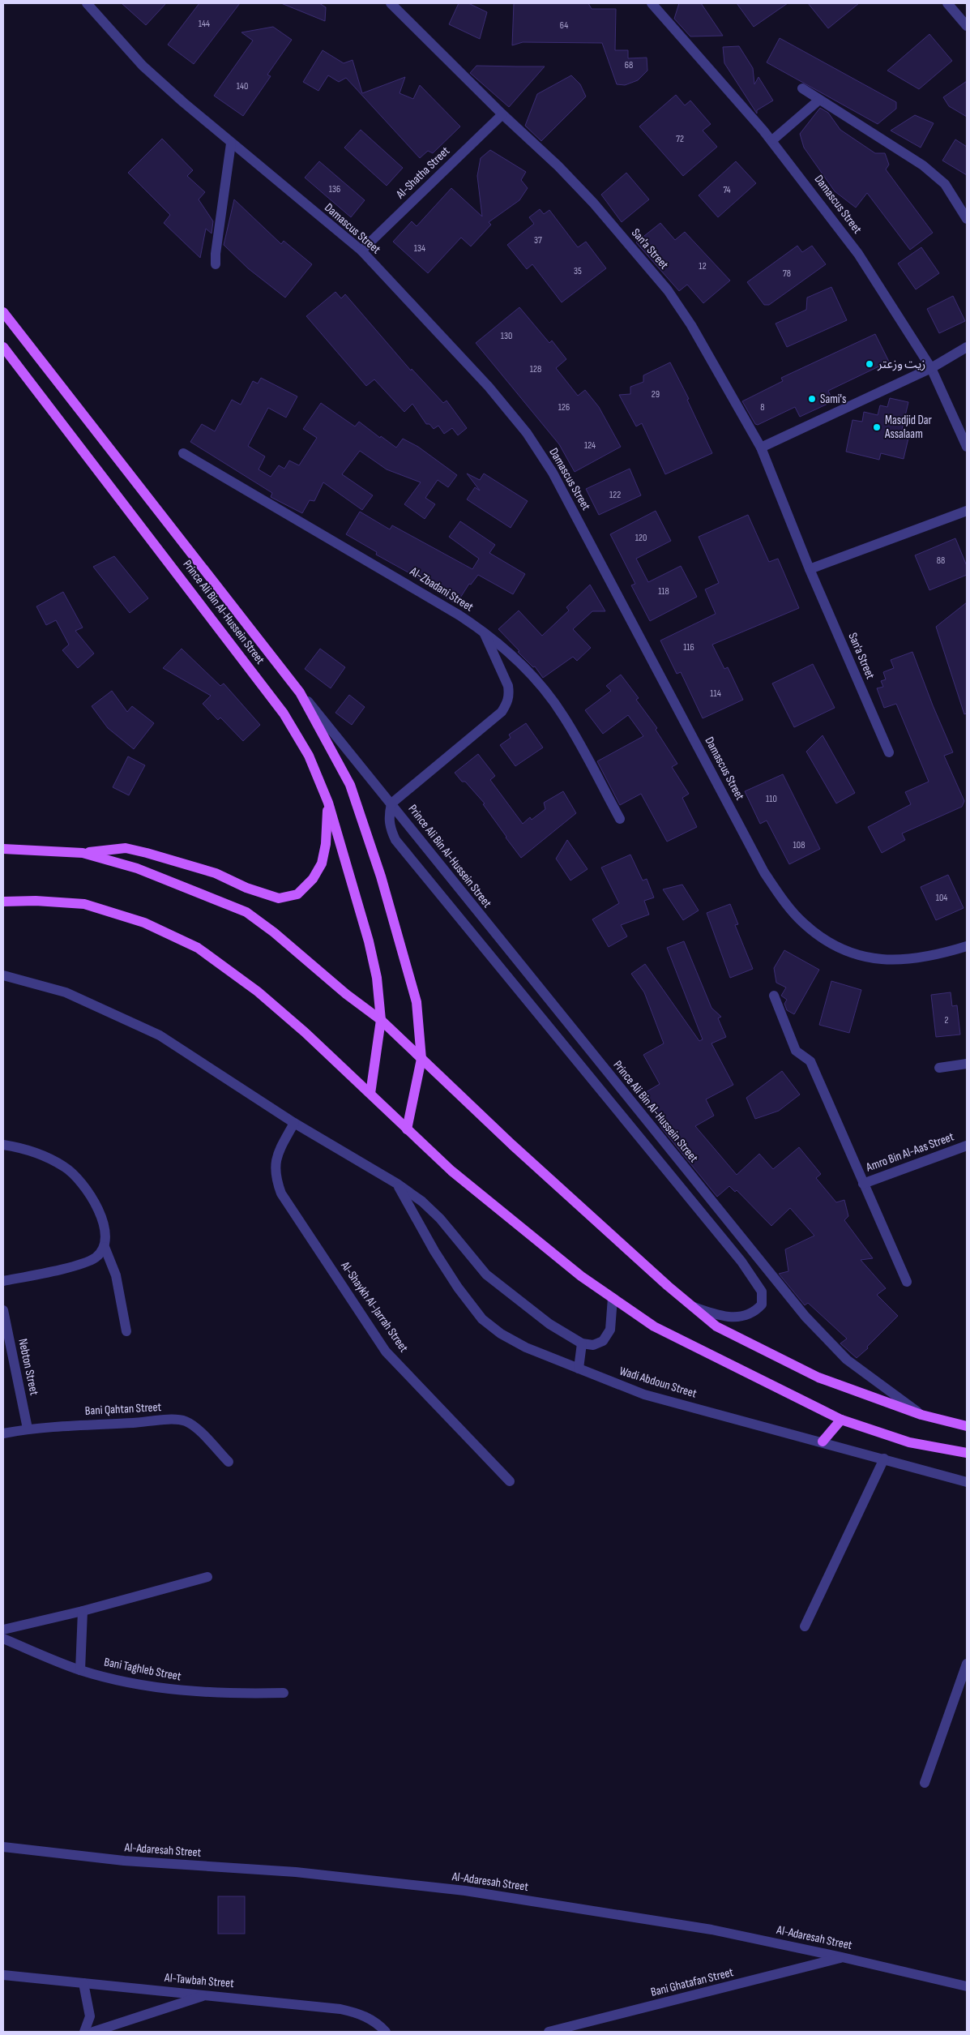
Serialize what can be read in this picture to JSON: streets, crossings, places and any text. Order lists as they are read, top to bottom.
{
  "streets": {
    "main road": ["Prince Ali Bin Al-Hussein Street"],
    "street": [
      "Al-Shatha Street",
      "Damascus Street",
      "San'a Street",
      "Al-Zbadani Street",
      "Amro Bin Al-Aas Street",
      "Al-Shaykh Al-Jarrah Street",
      "Nebton Street",
      "Wadi Abdoun Street",
      "Bani Qahtan Street",
      "Bani Taghleb Street",
      "Al-Adaresah Street",
      "Al-Tawbah Street",
      "Bani Ghatafan Street"
    ]
  },
  "crossings": [
    ["Al-Shatha Street", "Damascus Street"],
    ["Al-Shatha Street", "San'a Street"],
    ["Nebton Street", "Bani Qahtan Street"],
    ["Al-Adaresah Street", "Bani Ghatafan Street"]
  ],
  "places": ["زيت وزعتر", "Sami's", "Masdjid Dar Assalaam"],
  "house_numbers": [
    "144",
    "64",
    "68",
    "140",
    "72",
    "136",
    "74",
    "37",
    "134",
    "12",
    "35",
    "78",
    "130",
    "128",
    "29",
    "126",
    "8",
    "124",
    "122",
    "120",
    "88",
    "118",
    "116",
    "114",
    "110",
    "108",
    "104",
    "2"
  ]
}
